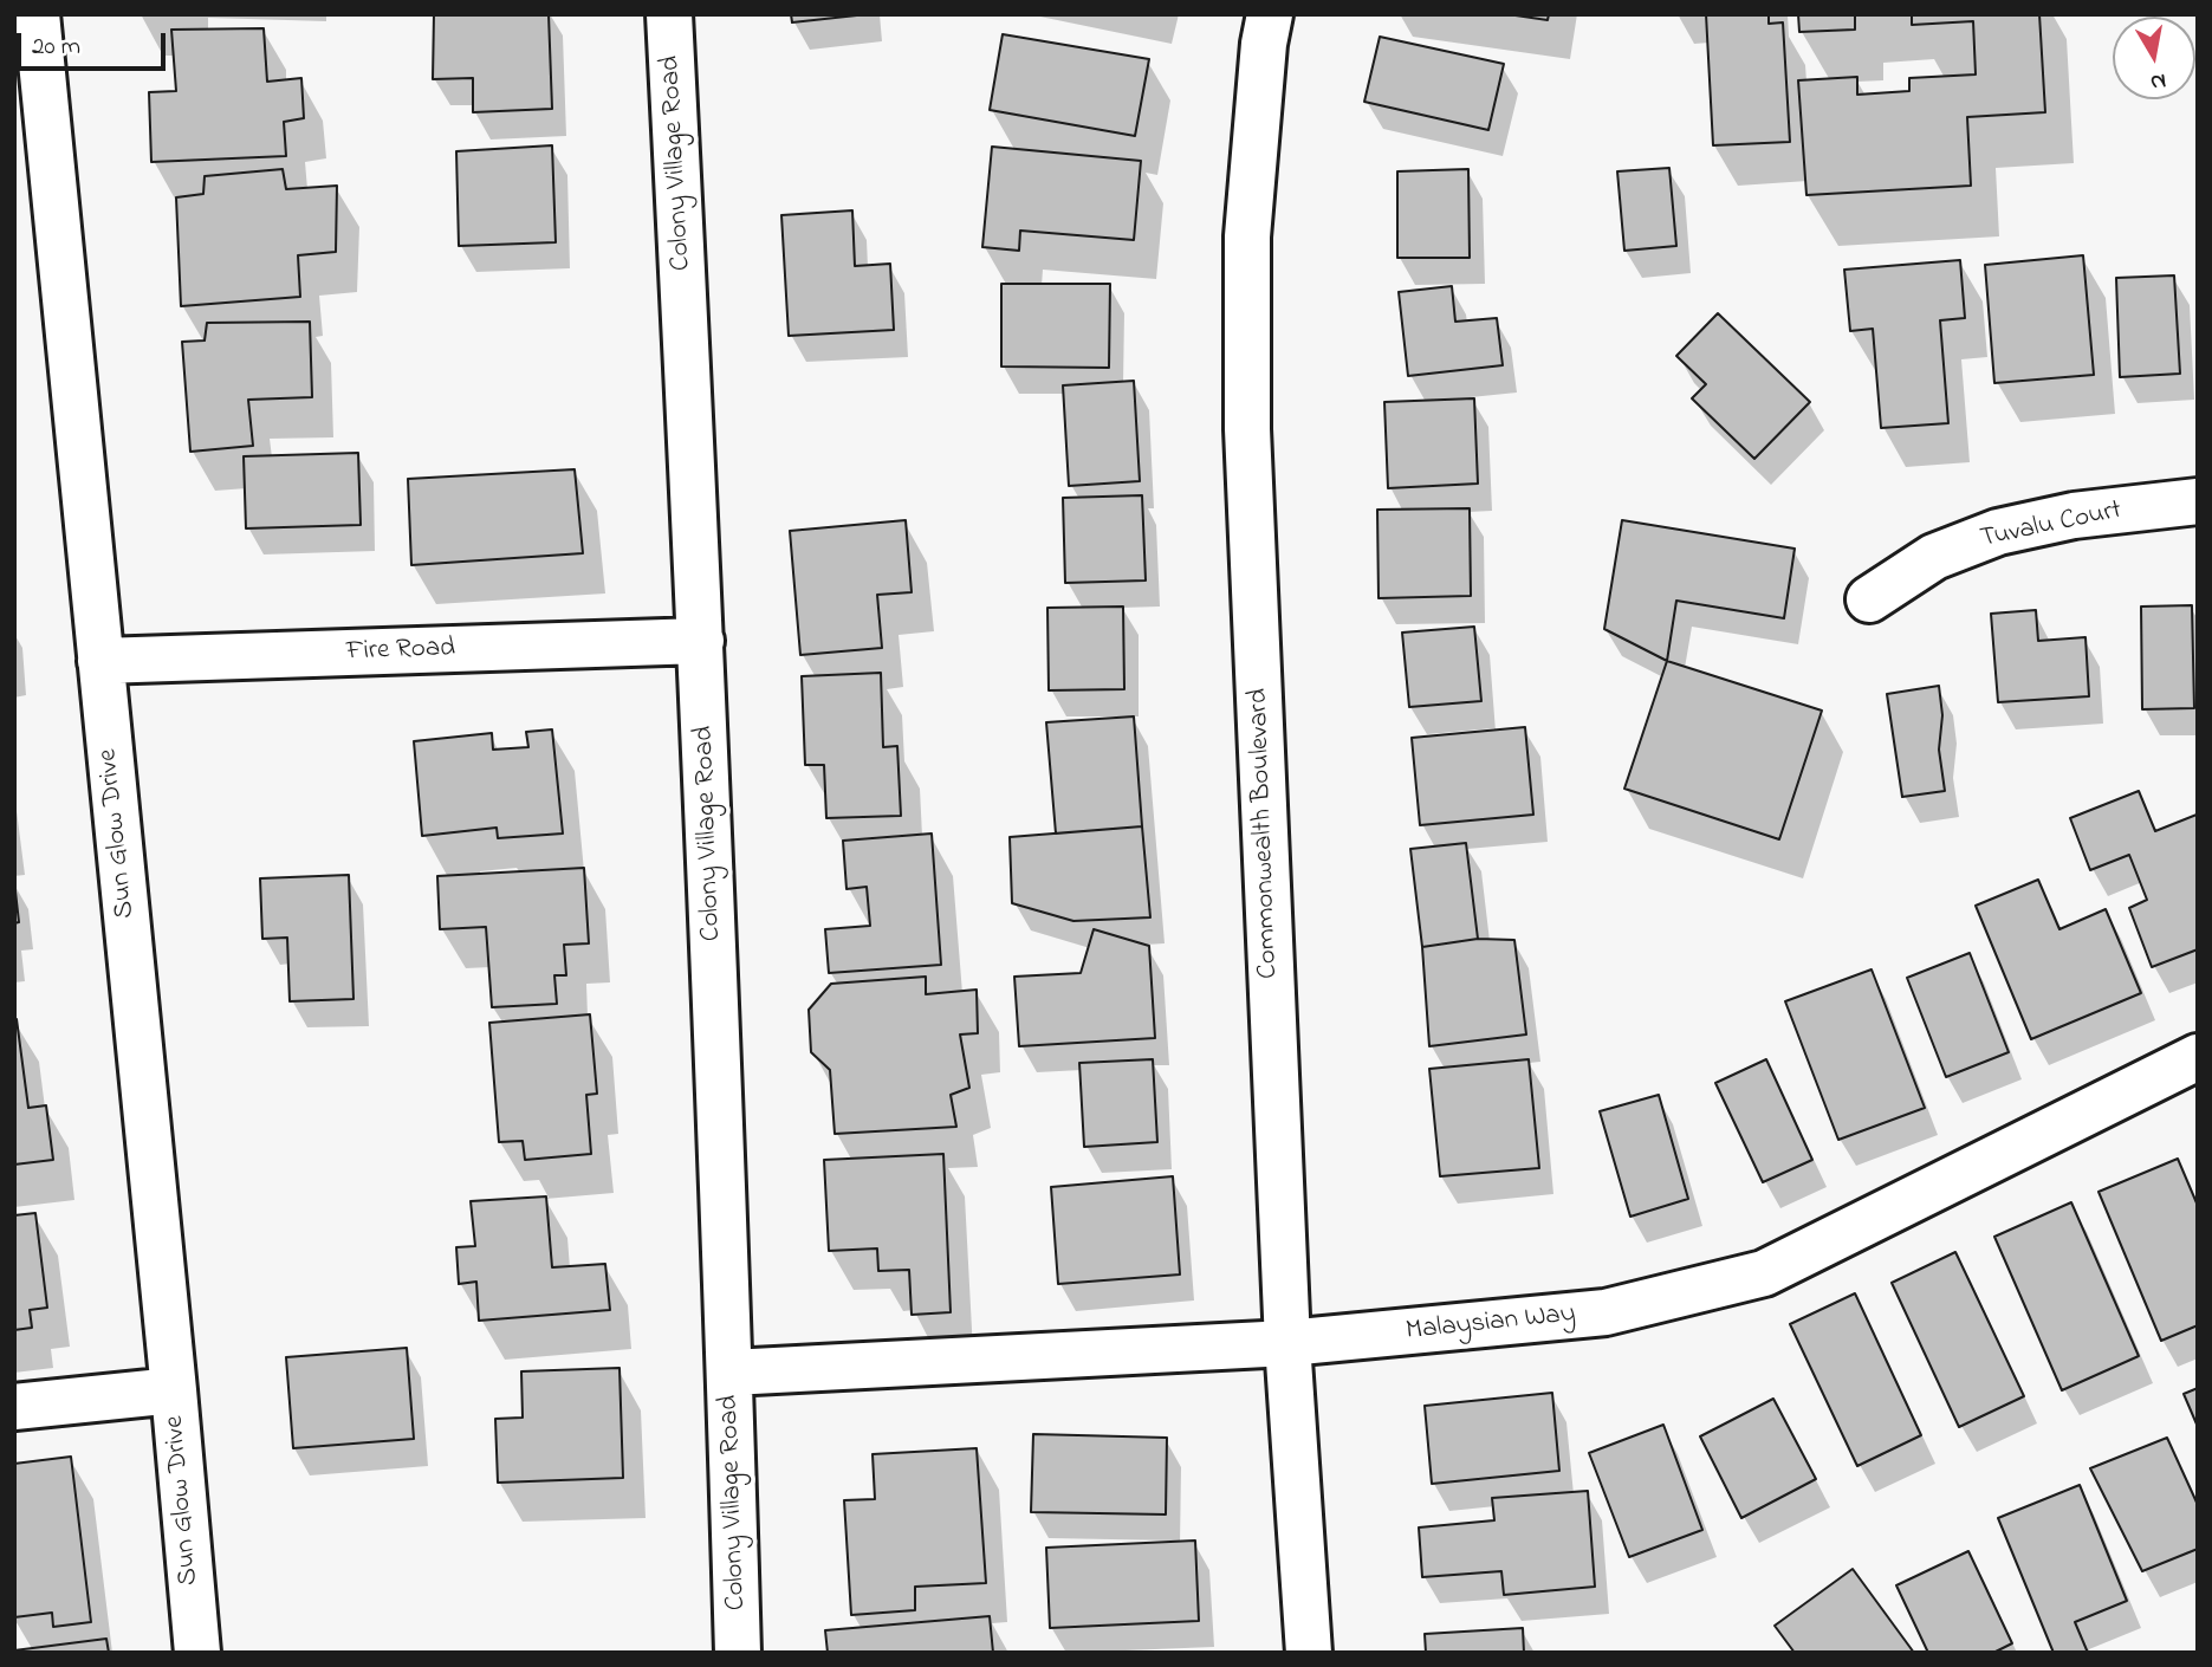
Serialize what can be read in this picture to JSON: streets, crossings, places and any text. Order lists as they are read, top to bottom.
{
  "streets": {
    "street": [
      "Colony Village Road",
      "Tuvalu Court",
      "Fire Road",
      "Sun Glow Drive",
      "Commonwealth Boulevard",
      "Malaysian Way"
    ]
  },
  "crossings": [
    ["Colony Village Road", "Fire Road"],
    ["Colony Village Road", "Malaysian Way"],
    ["Fire Road", "Sun Glow Drive"],
    ["Commonwealth Boulevard", "Malaysian Way"]
  ],
  "scale_bar": "20 m",
  "north": "bottom"
}
